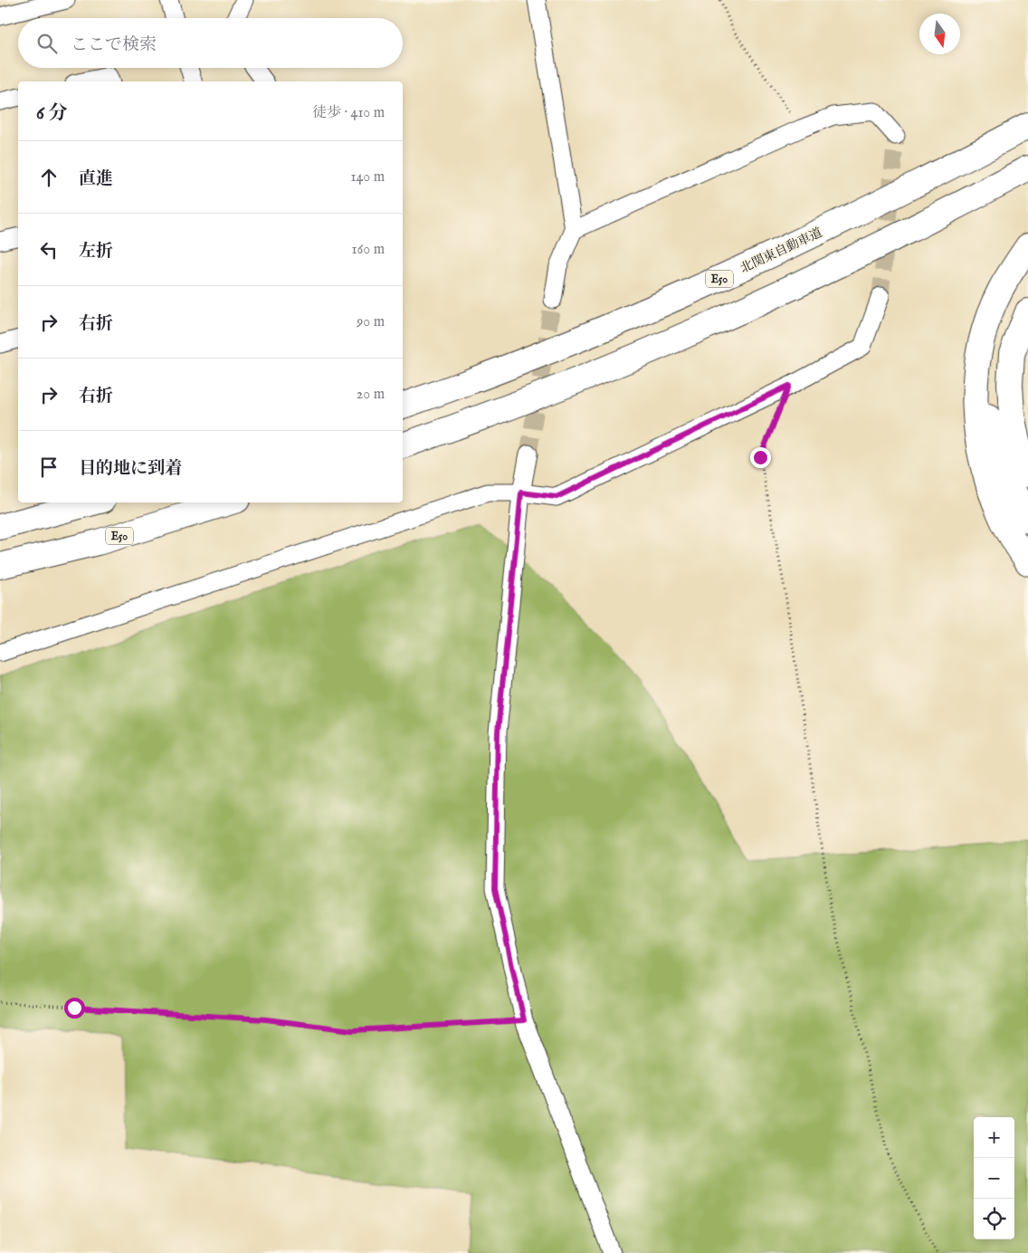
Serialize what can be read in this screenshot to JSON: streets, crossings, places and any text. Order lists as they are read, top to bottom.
{
  "streets": {
    "highway": ["北関東自動車道", "E50"]
  },
  "north": "bottom",
  "page": {
    "search": "ここで検索",
    "heading": ["6 分", "徒歩 · 410 m"],
    "list": [
      ["直進", "140 m"],
      ["左折", "160 m"],
      ["右折", "90 m"],
      ["右折", "20 m"],
      "目的地に到着"
    ],
    "map_buttons": ["+", "−"]
  }
}
